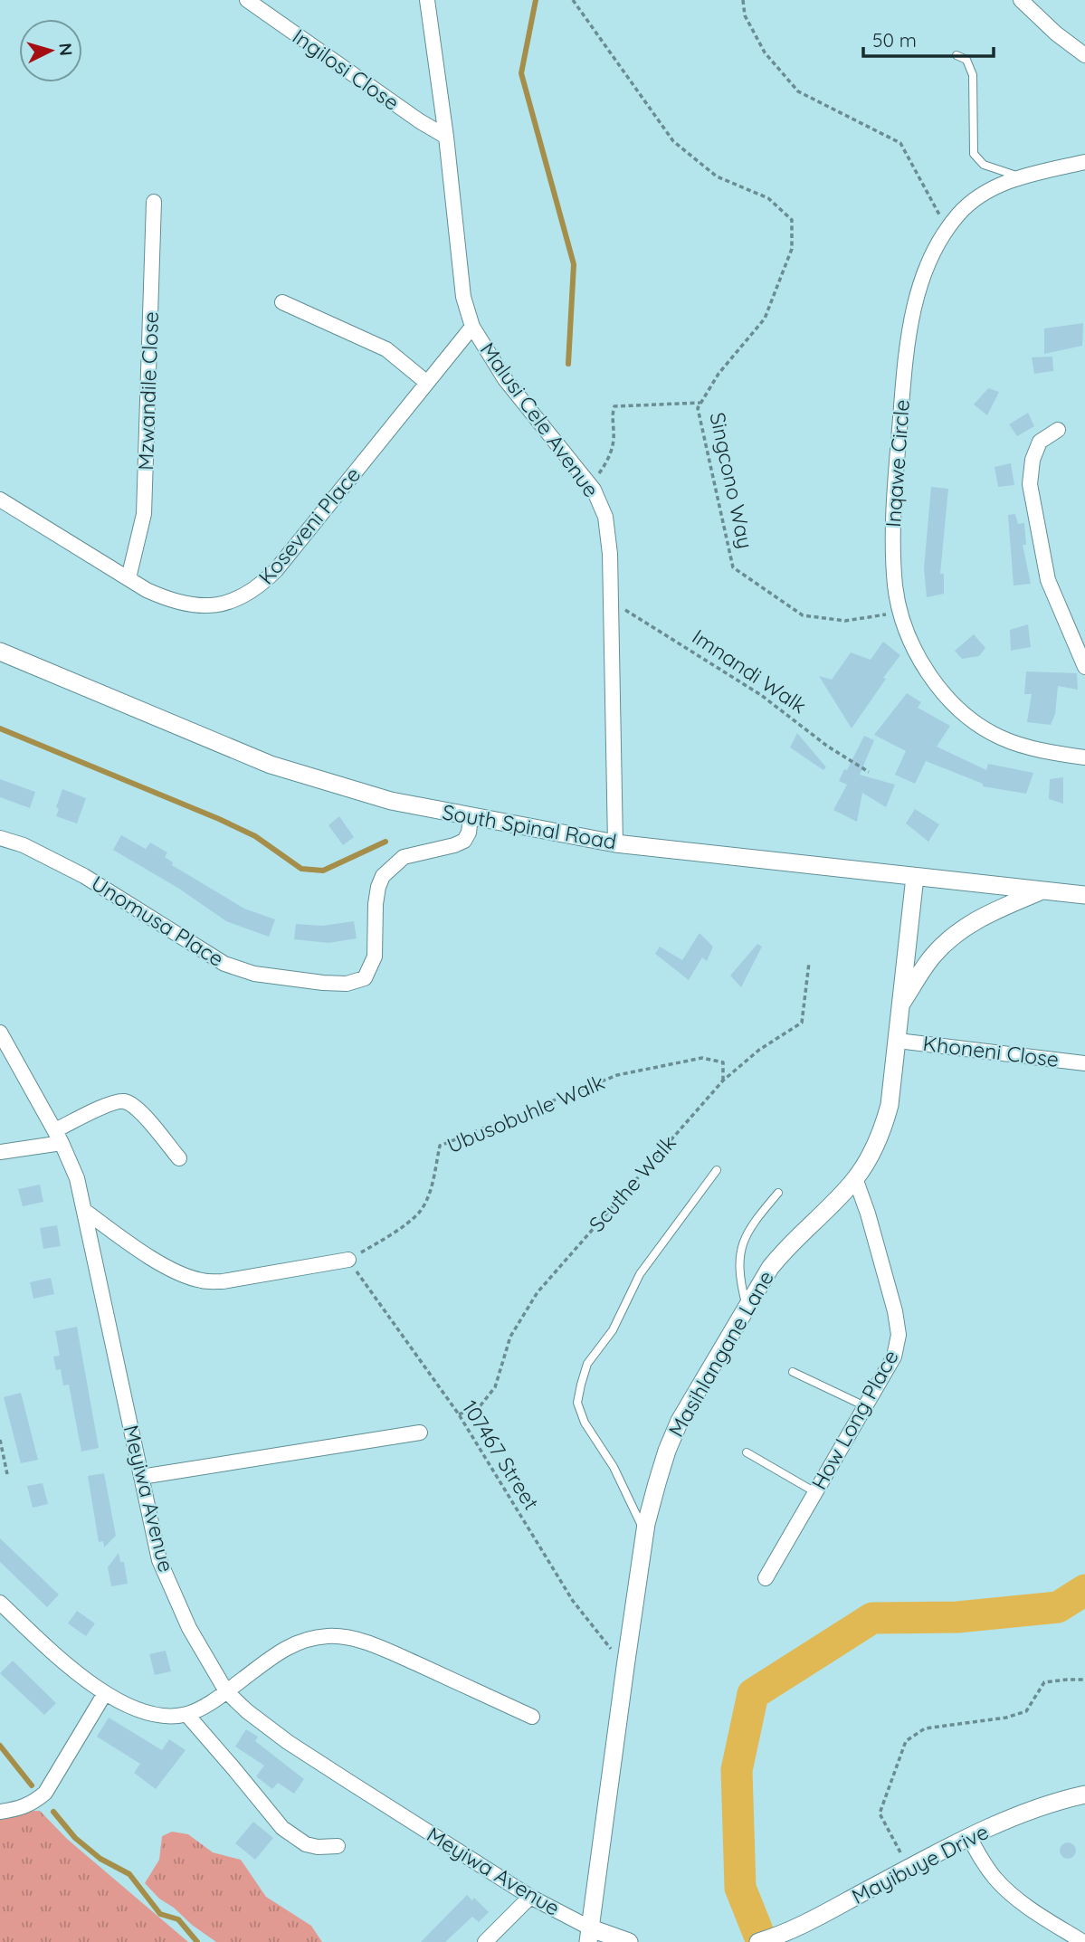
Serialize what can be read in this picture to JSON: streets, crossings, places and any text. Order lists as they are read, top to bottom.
{
  "streets": {
    "street": [
      "Ingilosi Close",
      "Mzwandile Close",
      "Malusi Cele Avenue",
      "Inqawe Circle",
      "Koseveni Place",
      "South Spinal Road",
      "Unomusa Place",
      "Khoneni Close",
      "Masihlangane Lane",
      "How Long Place",
      "Meyiwa Avenue",
      "Mayibuye Drive"
    ],
    "path": [
      "Singcono Way",
      "Imnandi Walk",
      "Ubusobuhle Walk",
      "Scuthe Walk",
      "107467 Street"
    ]
  },
  "crossings": [
    ["Ingilosi Close", "Malusi Cele Avenue"],
    ["Mzwandile Close", "Koseveni Place"],
    ["Malusi Cele Avenue", "Koseveni Place"],
    ["Malusi Cele Avenue", "Imnandi Walk"],
    ["Malusi Cele Avenue", "South Spinal Road"],
    ["Inqawe Circle", "Singcono Way"],
    ["South Spinal Road", "Unomusa Place"],
    ["South Spinal Road", "Masihlangane Lane"],
    ["Khoneni Close", "Masihlangane Lane"],
    ["Ubusobuhle Walk", "Scuthe Walk"],
    ["Ubusobuhle Walk", "107467 Street"],
    ["Scuthe Walk", "107467 Street"],
    ["Masihlangane Lane", "How Long Place"],
    ["Masihlangane Lane", "107467 Street"],
    ["Masihlangane Lane", "Meyiwa Avenue"]
  ],
  "scale_bar": "50 m",
  "north": "right"
}
